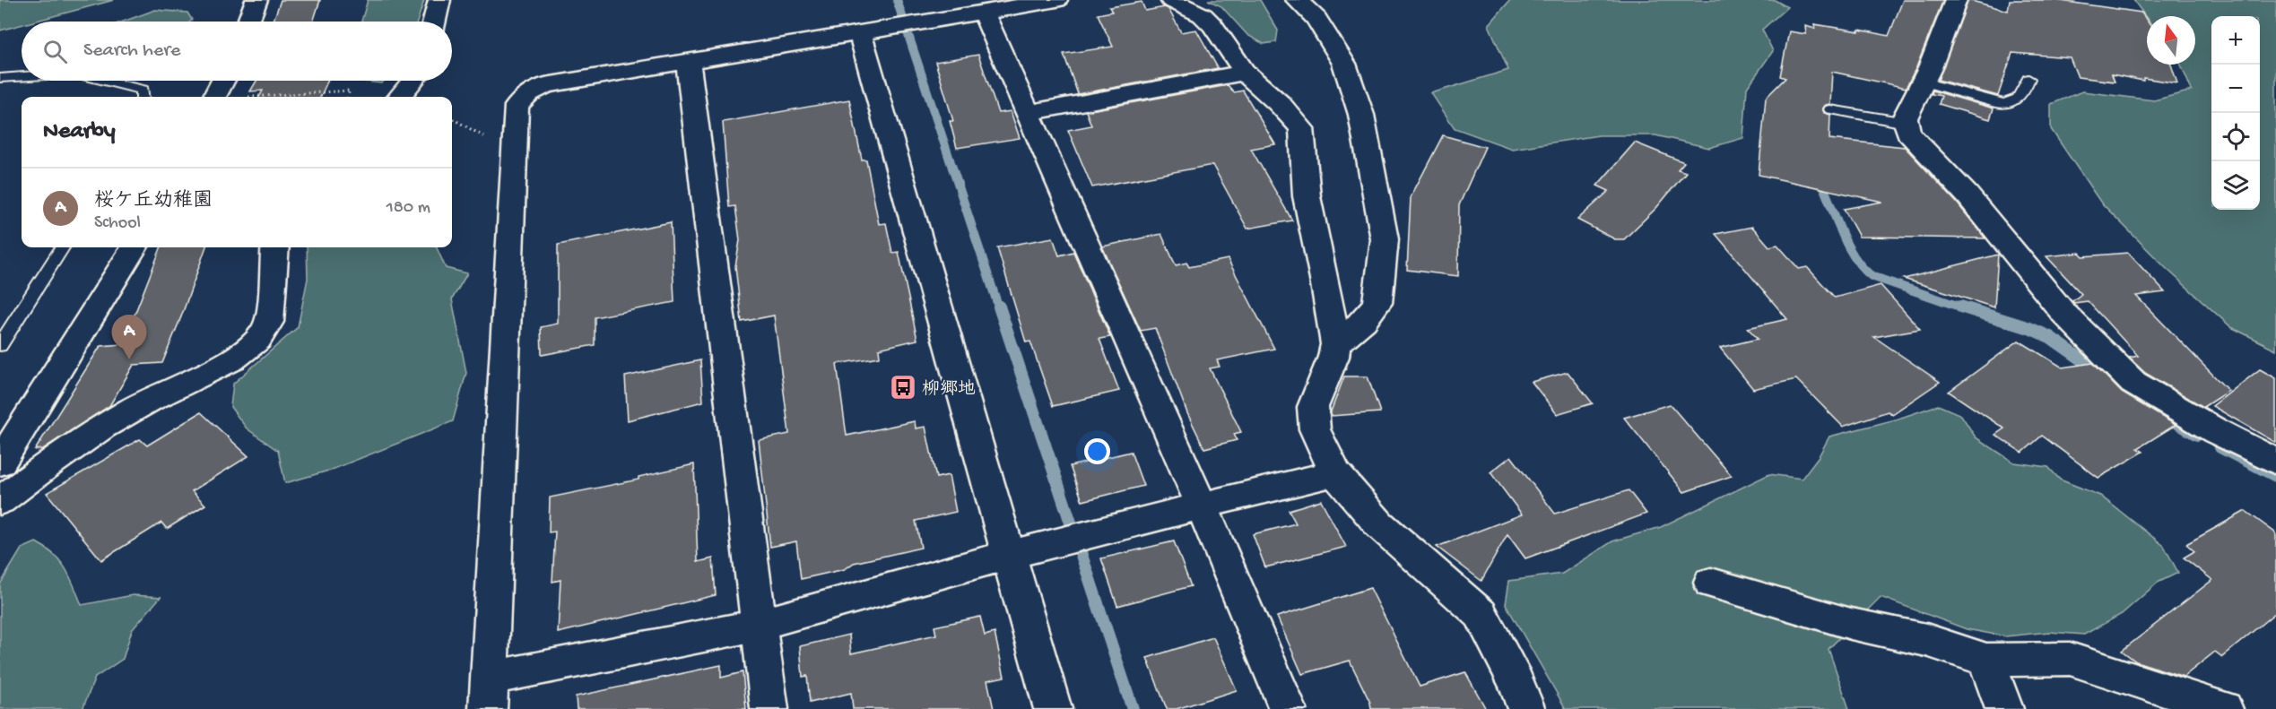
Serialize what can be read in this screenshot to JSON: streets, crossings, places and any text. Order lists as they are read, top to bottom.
{
  "places": {
    "bus stop": ["柳郷地"]
  },
  "north": "top",
  "page": {
    "map_buttons": ["+", "−"],
    "search": "Search here",
    "heading": "Nearby",
    "list": [
      {
        "mark": "A",
        "name": "桜ケ丘幼稚園",
        "note": "School",
        "value": "180 m"
      }
    ],
    "pins": "A"
  }
}
